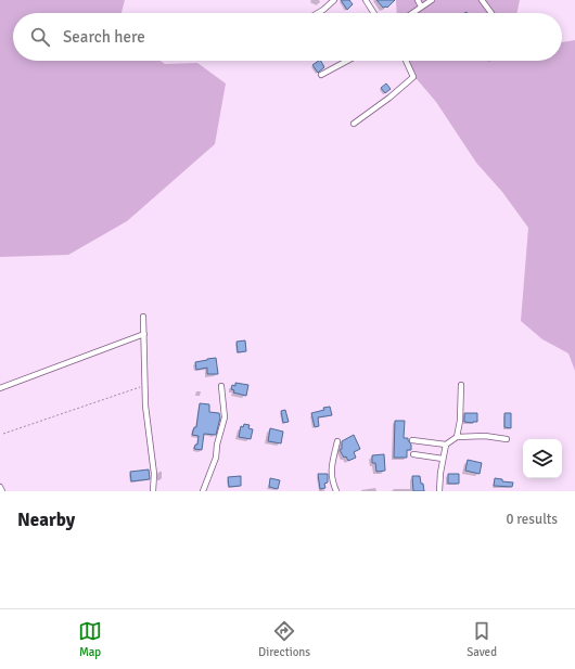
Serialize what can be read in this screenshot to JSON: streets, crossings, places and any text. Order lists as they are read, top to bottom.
{
  "page": {
    "search": "Search here",
    "heading": ["Nearby", "0 results"],
    "nav": ["Map", "Directions", "Saved"]
  }
}
